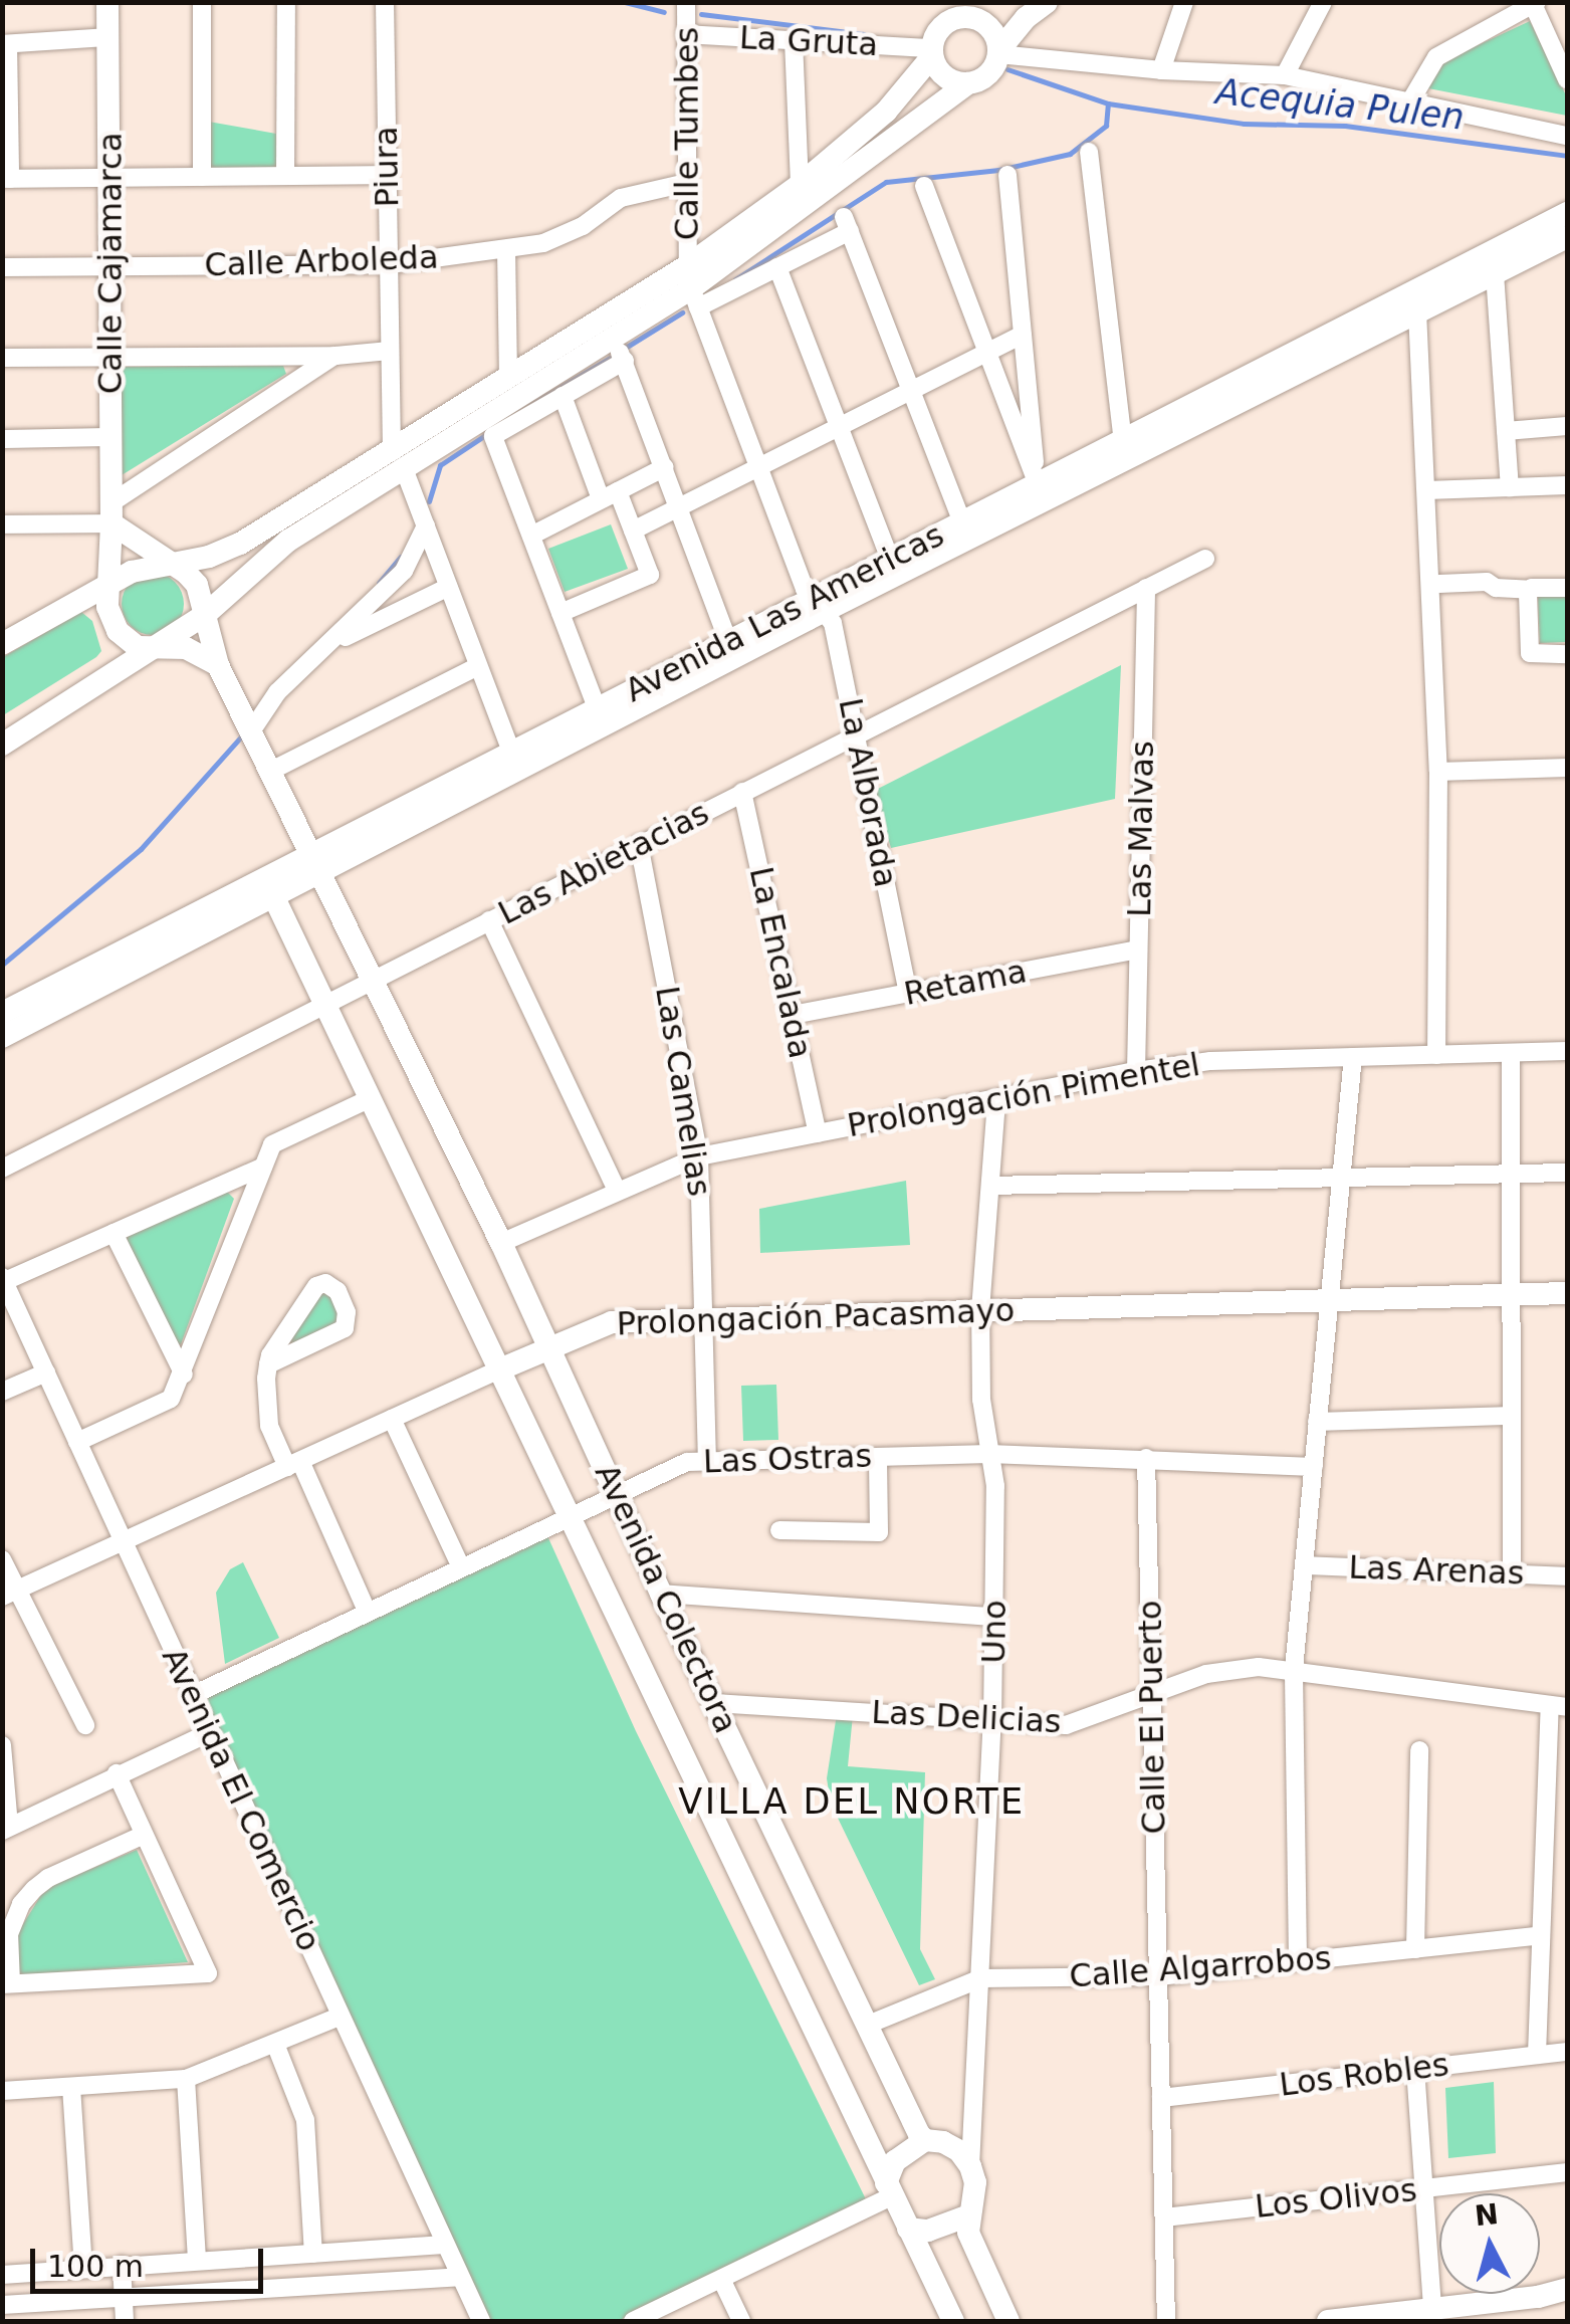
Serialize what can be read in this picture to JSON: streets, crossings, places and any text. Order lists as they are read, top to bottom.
{
  "streets": {
    "main road": [
      "Calle Cajamarca",
      "Avenida Las Americas",
      "Prolongación Pacasmayo",
      "Avenida Colectora"
    ],
    "street": [
      "La Gruta",
      "Calle Tumbes",
      "Piura",
      "Calle Arboleda",
      "La Alborada",
      "Las Malvas",
      "Las Abietacias",
      "La Encalada",
      "Retama",
      "Las Camelias",
      "Prolongación Pimentel",
      "Las Ostras",
      "Las Arenas",
      "Uno",
      "Las Delicias",
      "Calle El Puerto",
      "Avenida El Comercio",
      "Calle Algarrobos",
      "Los Robles",
      "Los Olivos"
    ]
  },
  "crossings": [
    ["La Gruta", "Calle Tumbes"],
    ["Calle Tumbes", "Calle Arboleda"],
    ["Calle Tumbes", "La Alborada"],
    ["Piura", "Calle Arboleda"],
    ["Calle Arboleda", "Calle Cajamarca"],
    ["Calle Cajamarca", "Avenida Colectora"],
    ["Avenida Las Americas", "La Alborada"],
    ["Avenida Las Americas", "Avenida Colectora"],
    ["La Alborada", "Las Abietacias"],
    ["La Alborada", "Retama"],
    ["Las Malvas", "Las Abietacias"],
    ["Las Malvas", "Retama"],
    ["Las Malvas", "Prolongación Pimentel"],
    ["Las Abietacias", "La Encalada"],
    ["Las Abietacias", "Las Camelias"],
    ["Las Abietacias", "Avenida Colectora"],
    ["La Encalada", "Retama"],
    ["La Encalada", "Prolongación Pimentel"],
    ["Las Camelias", "Prolongación Pimentel"],
    ["Las Camelias", "Prolongación Pacasmayo"],
    ["Las Camelias", "Las Ostras"],
    ["Prolongación Pimentel", "Avenida Colectora"],
    ["Prolongación Pimentel", "Uno"],
    ["Prolongación Pacasmayo", "Avenida Colectora"],
    ["Prolongación Pacasmayo", "Uno"],
    ["Prolongación Pacasmayo", "Avenida El Comercio"],
    ["Las Ostras", "Avenida Colectora"],
    ["Las Ostras", "Uno"],
    ["Las Ostras", "Calle El Puerto"],
    ["Las Ostras", "Avenida El Comercio"],
    ["Avenida Colectora", "Uno"],
    ["Avenida Colectora", "Las Delicias"],
    ["Avenida Colectora", "Calle Algarrobos"],
    ["Uno", "Las Delicias"],
    ["Uno", "Calle Algarrobos"],
    ["Las Delicias", "Calle El Puerto"],
    ["Calle El Puerto", "Calle Algarrobos"]
  ],
  "districts": ["VILLA DEL NORTE"],
  "water": ["Acequia Pulen"],
  "scale_bar": "100 m",
  "north": "top"
}
